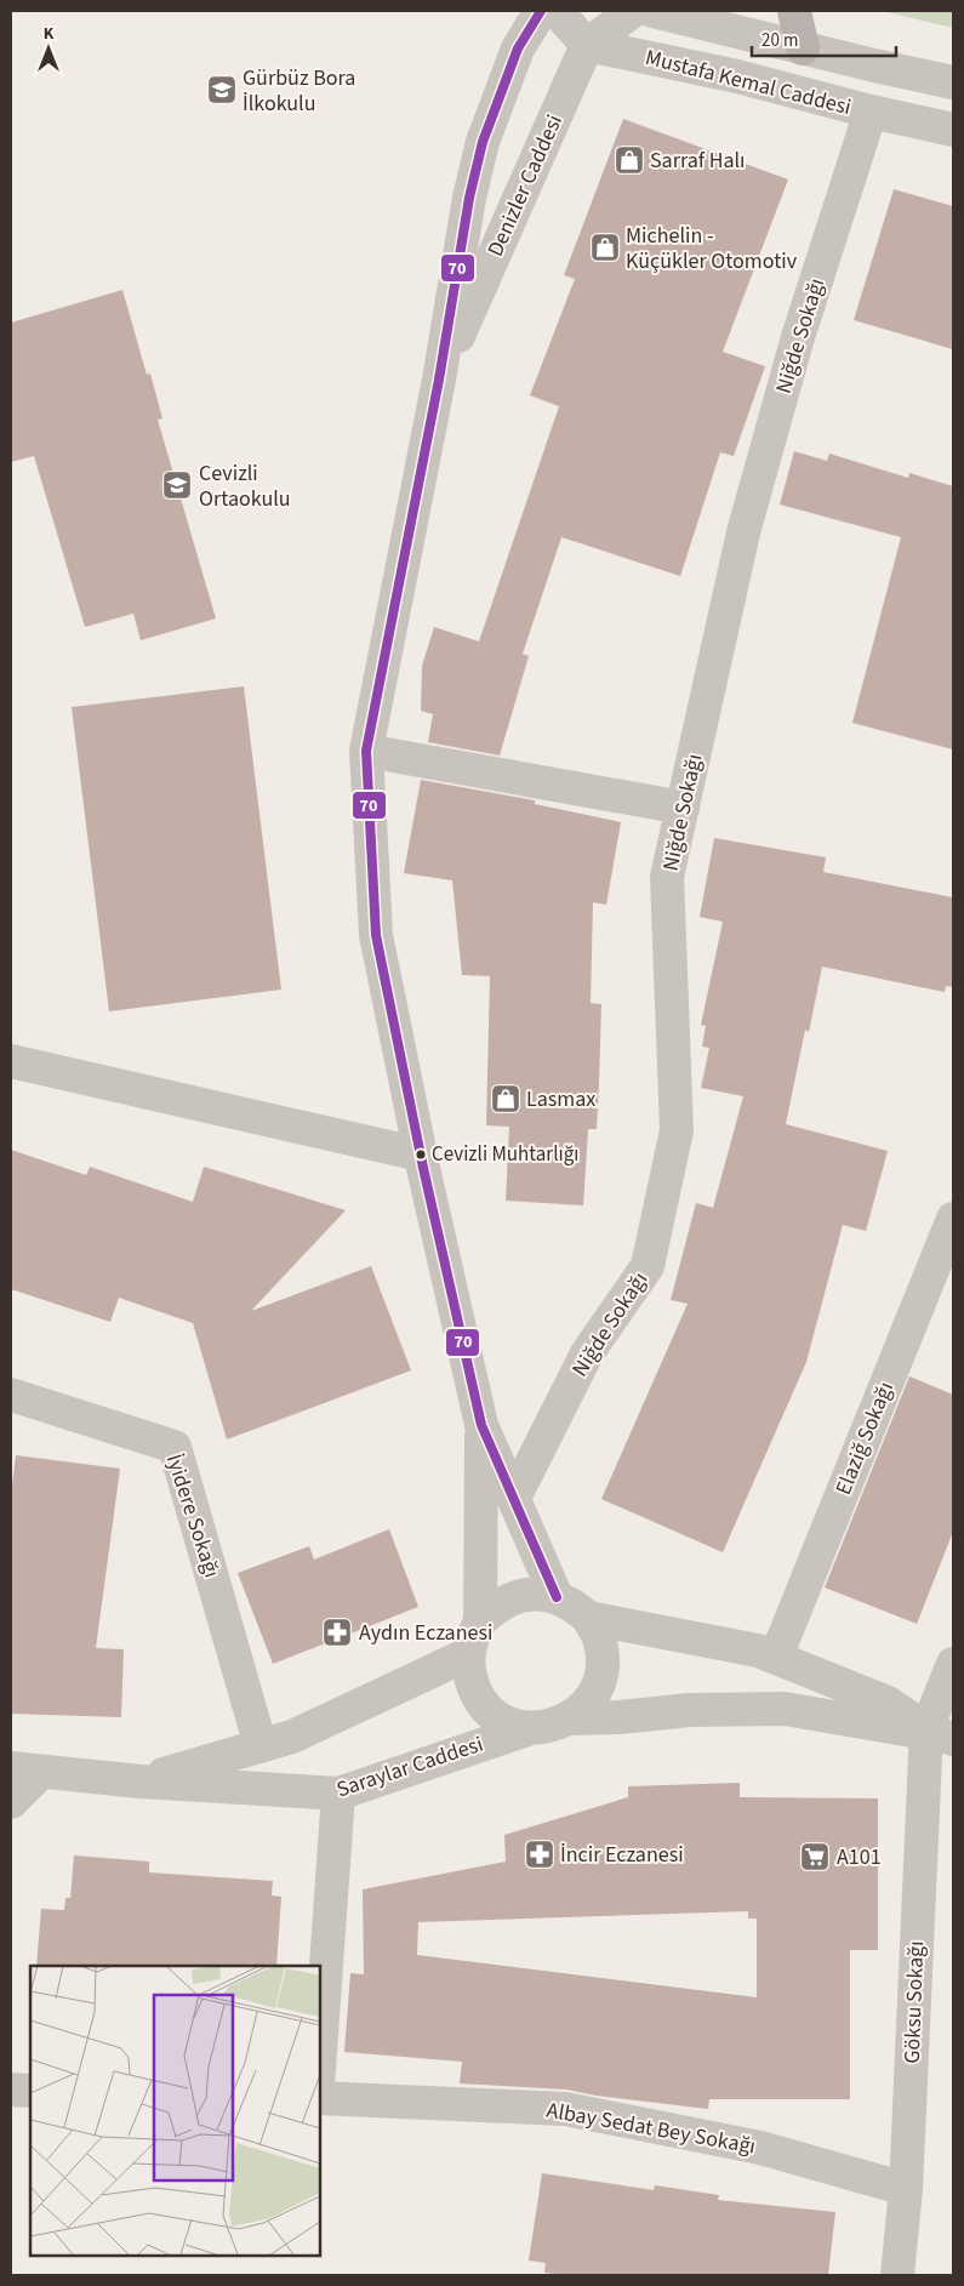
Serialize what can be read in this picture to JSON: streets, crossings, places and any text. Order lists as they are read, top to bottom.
{
  "streets": {
    "street": [
      "Mustafa Kemal Caddesi",
      "Denizler Caddesi",
      "Niğde Sokağı",
      "Elaziğ Sokağı",
      "İyidere Sokağı",
      "Saraylar Caddesi",
      "Göksu Sokağı",
      "Albay Sedat Bey Sokağı"
    ]
  },
  "crossings": [
    ["Mustafa Kemal Caddesi", "Denizler Caddesi"],
    ["Mustafa Kemal Caddesi", "Niğde Sokağı"],
    ["Denizler Caddesi", "Niğde Sokağı"],
    ["Denizler Caddesi", "Saraylar Caddesi"],
    ["İyidere Sokağı", "Saraylar Caddesi"],
    ["Göksu Sokağı", "Albay Sedat Bey Sokağı"]
  ],
  "places": {
    "school or university": ["Gürbüz Bora İlkokulu", "Cevizli Ortaokulu"],
    "shop": ["Sarraf Halı", "Michelin - Küçükler Otomotiv", "Lasmax"],
    "other": ["Cevizli Muhtarlığı"],
    "pharmacy": ["Aydın Eczanesi", "İncir Eczanesi"],
    "supermarket": ["A101"]
  },
  "lines": ["transit line 70"],
  "scale_bar": "20 m",
  "north": "top"
}
